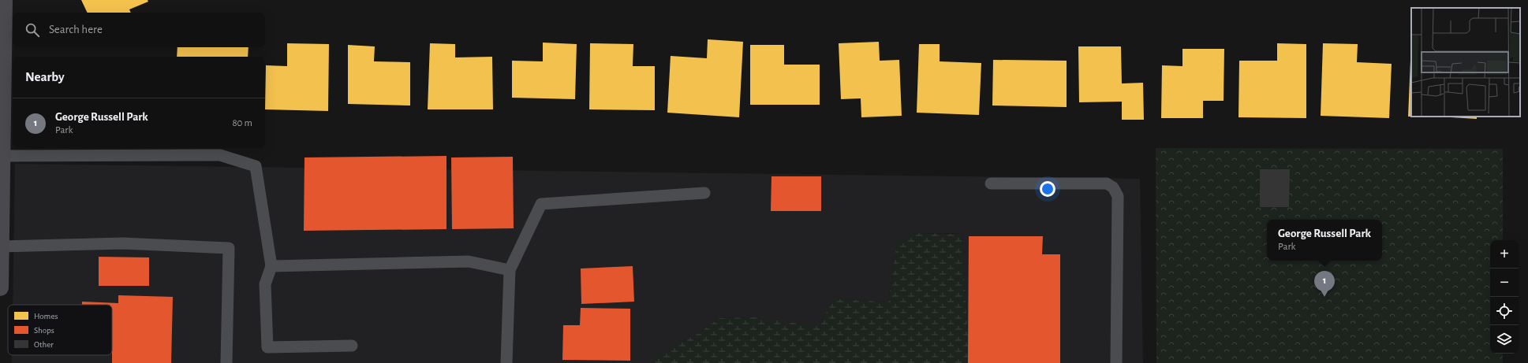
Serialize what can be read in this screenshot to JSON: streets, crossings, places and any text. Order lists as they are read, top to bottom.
{
  "legend": ["Homes", "Shops", "Other"],
  "page": {
    "search": "Search here",
    "heading": "Nearby",
    "list": [
      {
        "mark": "1",
        "name": "George Russell Park",
        "note": "Park",
        "value": "80 m"
      }
    ],
    "popup": ["George Russell Park", "Park"],
    "map_buttons": ["+", "−"],
    "pins": "1"
  }
}
